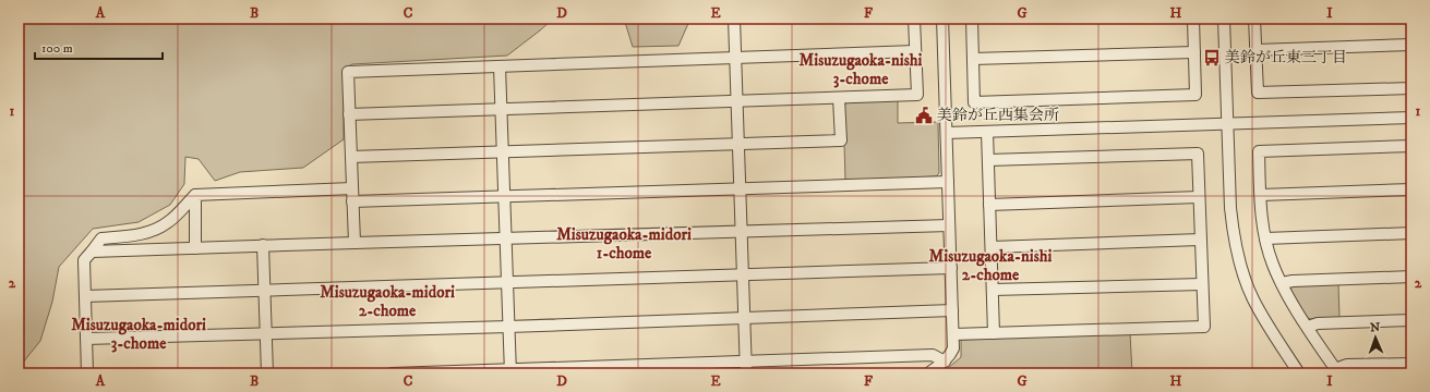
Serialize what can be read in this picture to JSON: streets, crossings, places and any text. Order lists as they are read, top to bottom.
{
  "districts": [
    "Misuzugaoka-nishi 3-chome",
    "Misuzugaoka-midori 1-chome",
    "Misuzugaoka-nishi 2-chome",
    "Misuzugaoka-midori 2-chome",
    "Misuzugaoka-midori 3-chome"
  ],
  "places": {
    "bus stop": ["美鈴が丘東三丁目"],
    "public building": ["美鈴が丘西集会所"]
  },
  "scale_bar": "100 m",
  "north": "top",
  "grid": {
    "columns": [
      "A",
      "B",
      "C",
      "D",
      "E",
      "F",
      "G",
      "H",
      "I"
    ],
    "rows": ["1", "2"]
  }
}
